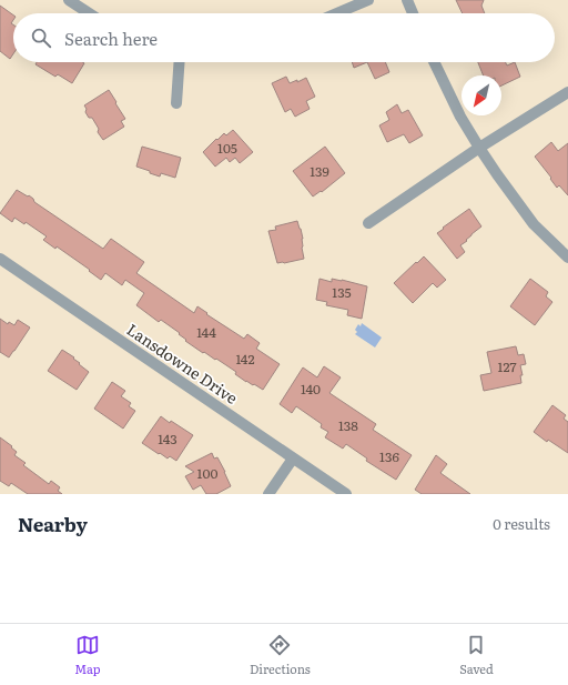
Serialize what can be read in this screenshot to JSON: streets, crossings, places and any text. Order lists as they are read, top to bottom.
{
  "streets": {
    "street": ["Lansdowne Drive"]
  },
  "house_numbers": [
    "105",
    "139",
    "135",
    "144",
    "142",
    "127",
    "140",
    "138",
    "143",
    "136",
    "100"
  ],
  "north": "bottom left",
  "page": {
    "search": "Search here",
    "heading": ["Nearby", "0 results"],
    "nav": ["Map", "Directions", "Saved"]
  }
}
